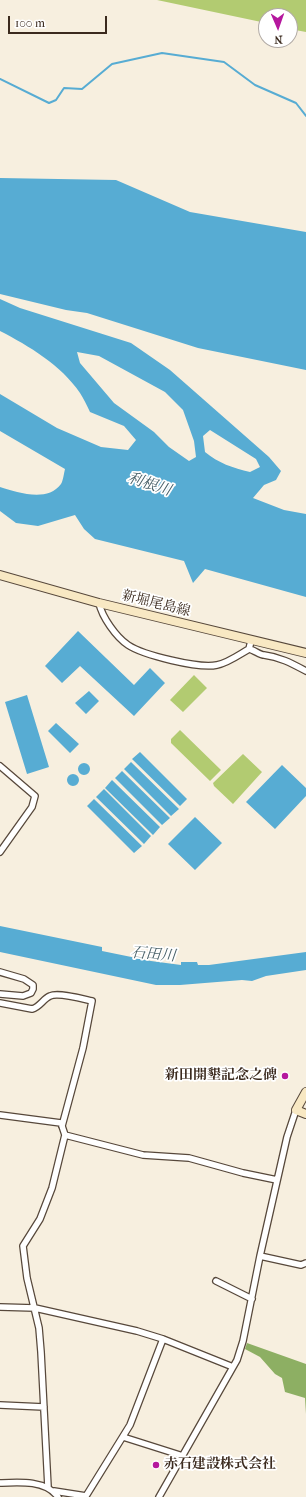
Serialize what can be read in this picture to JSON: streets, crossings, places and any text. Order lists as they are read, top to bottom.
{
  "streets": {
    "main road": ["新堀尾島線"]
  },
  "water": ["利根川", "石田川"],
  "places": ["新田開墾記念之碑", "赤石建設株式会社"],
  "scale_bar": "100 m",
  "north": "bottom"
}
